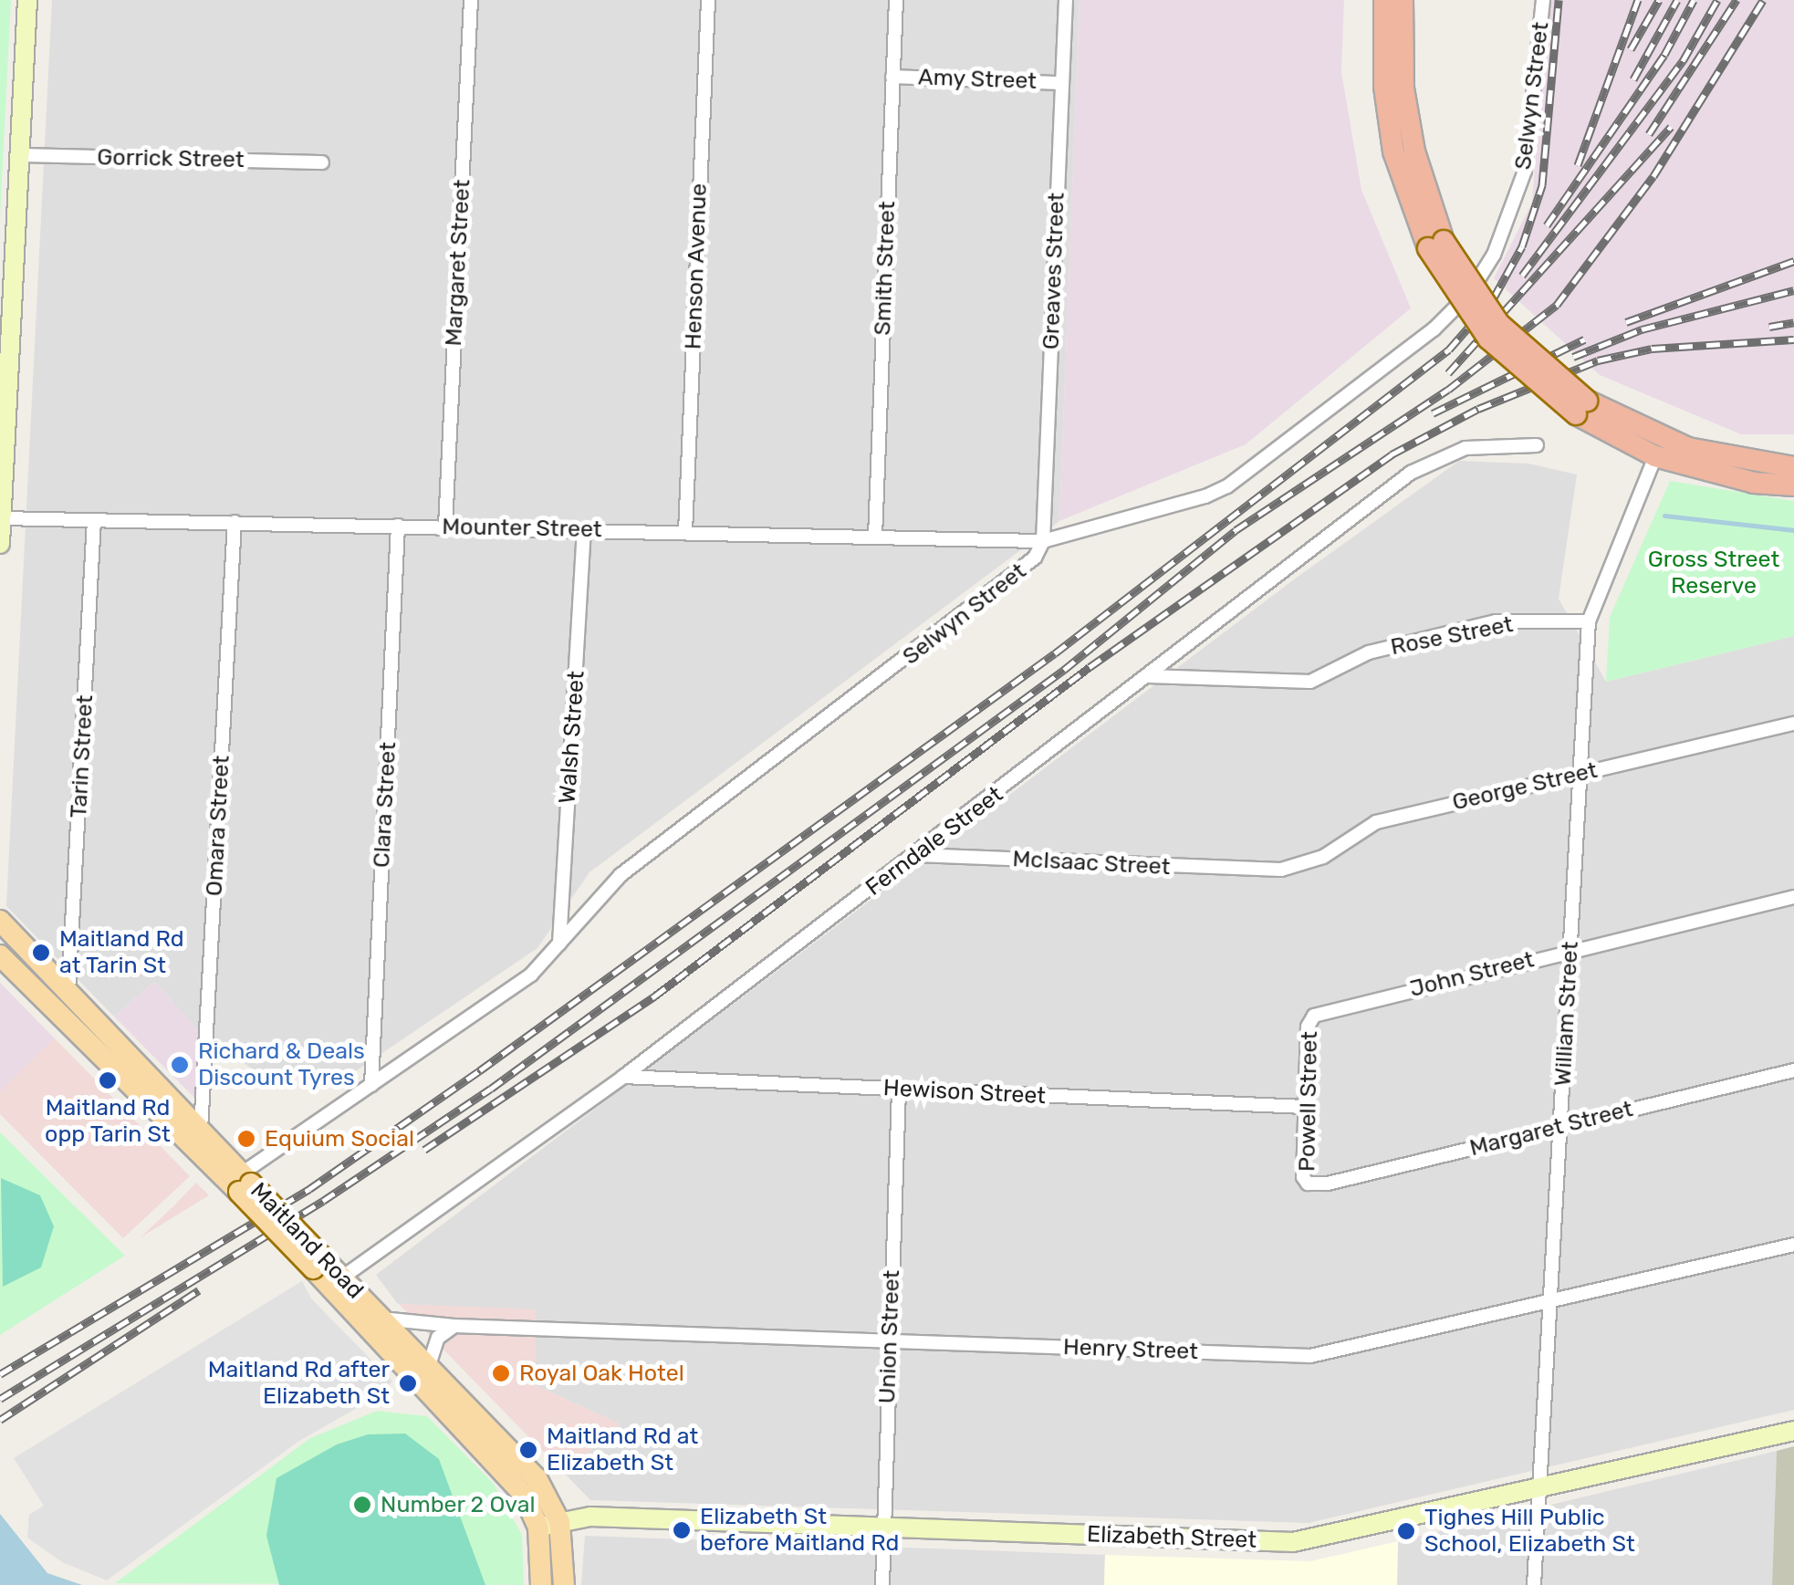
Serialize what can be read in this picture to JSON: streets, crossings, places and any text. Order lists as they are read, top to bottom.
{
  "streets": {
    "main road": ["Maitland Road", "Elizabeth Street"],
    "street": [
      "Amy Street",
      "Selwyn Street",
      "Gorrick Street",
      "Margaret Street",
      "Henson Avenue",
      "Smith Street",
      "Greaves Street",
      "Mounter Street",
      "Rose Street",
      "Walsh Street",
      "Tarin Street",
      "George Street",
      "Clara Street",
      "Omara Street",
      "Ferndale Street",
      "McIsaac Street",
      "John Street",
      "William Street",
      "Hewison Street",
      "Powell Street",
      "Union Street",
      "Henry Street"
    ]
  },
  "crossings": [
    ["Amy Street", "Smith Street"],
    ["Amy Street", "Greaves Street"],
    ["Selwyn Street", "Greaves Street"],
    ["Selwyn Street", "Mounter Street"],
    ["Selwyn Street", "Walsh Street"],
    ["Selwyn Street", "Clara Street"],
    ["Selwyn Street", "Maitland Road"],
    ["Margaret Street", "Mounter Street"],
    ["Margaret Street", "William Street"],
    ["Margaret Street", "Powell Street"],
    ["Henson Avenue", "Mounter Street"],
    ["Smith Street", "Mounter Street"],
    ["Greaves Street", "Mounter Street"],
    ["Mounter Street", "Walsh Street"],
    ["Mounter Street", "Tarin Street"],
    ["Mounter Street", "Clara Street"],
    ["Mounter Street", "Omara Street"],
    ["Rose Street", "Ferndale Street"],
    ["Rose Street", "William Street"],
    ["Tarin Street", "Maitland Road"],
    ["George Street", "McIsaac Street"],
    ["George Street", "William Street"],
    ["Omara Street", "Maitland Road"],
    ["Ferndale Street", "McIsaac Street"],
    ["Ferndale Street", "Hewison Street"],
    ["Ferndale Street", "Maitland Road"],
    ["John Street", "William Street"],
    ["John Street", "Powell Street"],
    ["William Street", "Henry Street"],
    ["William Street", "Elizabeth Street"],
    ["Hewison Street", "Powell Street"],
    ["Hewison Street", "Union Street"],
    ["Maitland Road", "Henry Street"],
    ["Maitland Road", "Elizabeth Street"],
    ["Union Street", "Henry Street"],
    ["Union Street", "Elizabeth Street"]
  ],
  "parks": ["Gross Street Reserve"],
  "places": [
    "Maitland Rd at Tarin St",
    "Richard & Deals Discount Tyres",
    "Maitland Rd opp Tarin St",
    "Equium Social",
    "Royal Oak Hotel",
    "Maitland Rd after Elizabeth St",
    "Maitland Rd at Elizabeth St",
    "Number 2 Oval",
    "Elizabeth St before Maitland Rd",
    "Tighes Hill Public School, Elizabeth St"
  ]
}
